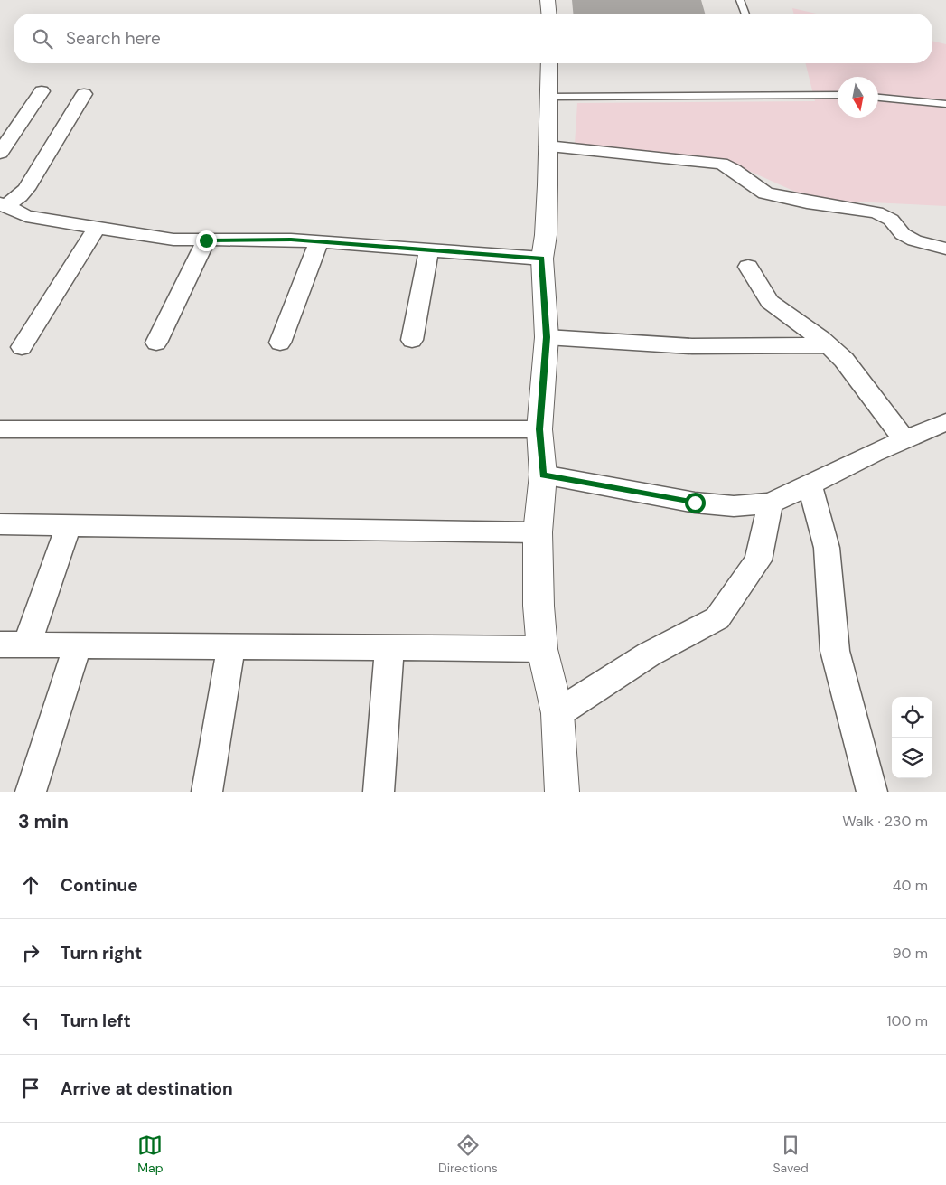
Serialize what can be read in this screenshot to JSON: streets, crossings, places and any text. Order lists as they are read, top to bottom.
{
  "north": "bottom",
  "page": {
    "search": "Search here",
    "heading": ["3 min", "Walk · 230 m"],
    "list": [
      ["Continue", "40 m"],
      ["Turn right", "90 m"],
      ["Turn left", "100 m"],
      "Arrive at destination"
    ],
    "nav": ["Map", "Directions", "Saved"]
  }
}
